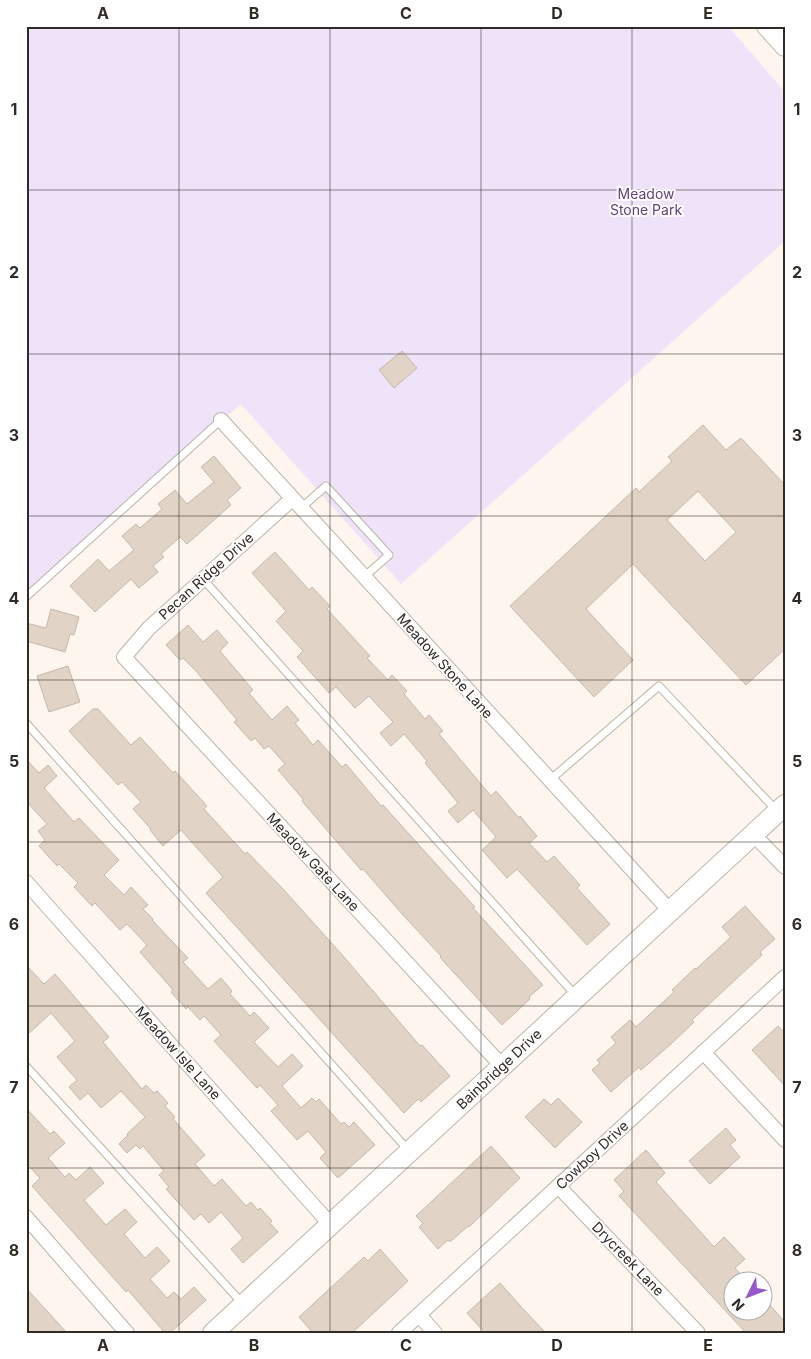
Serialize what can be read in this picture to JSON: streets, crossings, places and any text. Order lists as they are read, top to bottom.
{
  "streets": {
    "street": [
      "Pecan Ridge Drive",
      "Meadow Stone Lane",
      "Meadow Gate Lane",
      "Meadow Isle Lane",
      "Bainbridge Drive",
      "Cowboy Drive",
      "Drycreek Lane"
    ]
  },
  "crossings": [
    ["Pecan Ridge Drive", "Meadow Stone Lane"],
    ["Pecan Ridge Drive", "Meadow Gate Lane"],
    ["Meadow Stone Lane", "Bainbridge Drive"],
    ["Meadow Gate Lane", "Bainbridge Drive"],
    ["Meadow Isle Lane", "Bainbridge Drive"],
    ["Cowboy Drive", "Drycreek Lane"]
  ],
  "parks": ["Meadow Stone Park"],
  "north": "bottom left",
  "grid": {
    "columns": [
      "A",
      "B",
      "C",
      "D",
      "E"
    ],
    "rows": [
      "1",
      "2",
      "3",
      "4",
      "5",
      "6",
      "7",
      "8"
    ]
  }
}
